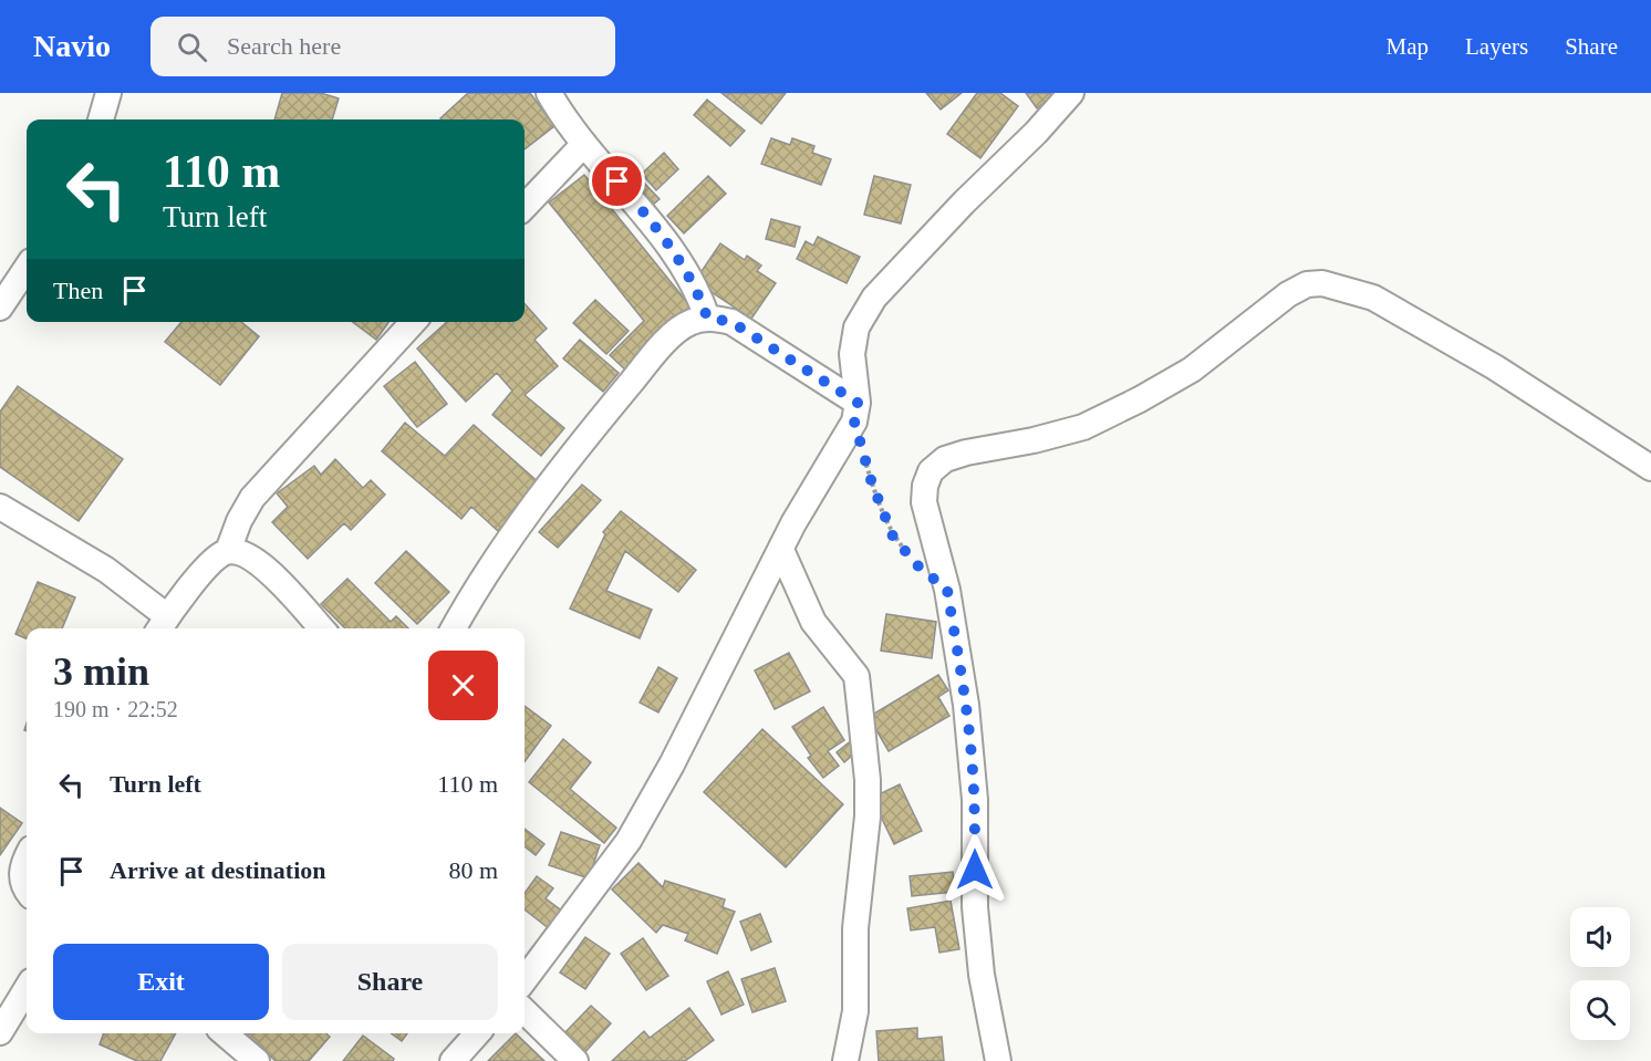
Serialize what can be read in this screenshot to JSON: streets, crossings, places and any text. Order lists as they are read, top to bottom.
{
  "page": {
    "header": "Navio",
    "search": "Search here",
    "nav": ["Map", "Layers", "Share"],
    "turn": ["110 m", "Turn left"],
    "then": "Then",
    "heading": ["3 min", "190 m · 22:52"],
    "list": [
      {
        "name": "Turn left",
        "value": "110 m"
      },
      {
        "name": "Arrive at destination",
        "value": "80 m"
      }
    ],
    "buttons": ["Exit", "Share"]
  }
}
